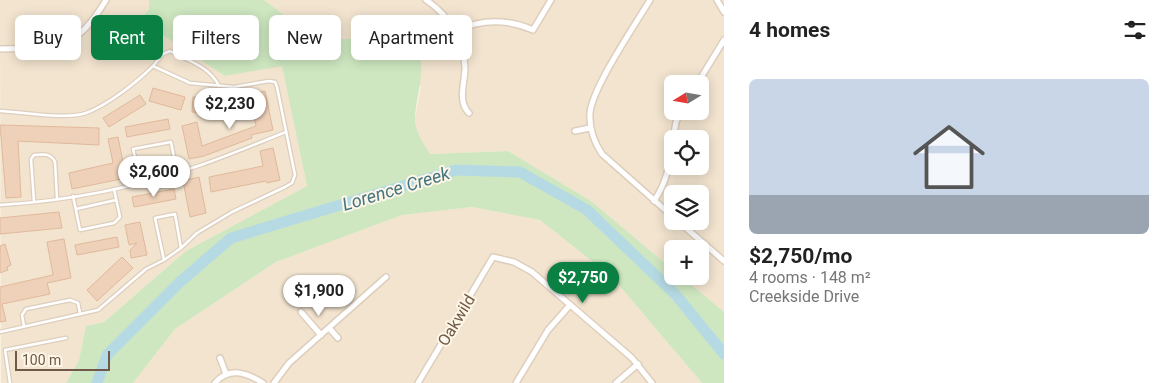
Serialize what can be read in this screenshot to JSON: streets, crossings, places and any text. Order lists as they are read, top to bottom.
{
  "streets": {
    "street": ["Oakwild"]
  },
  "water": ["Lorence Creek"],
  "scale_bar": "100 m",
  "north": "left",
  "page": {
    "heading": "4 homes",
    "chip": [
      "Buy",
      "Rent",
      "Filters",
      "New",
      "Apartment"
    ],
    "list": [
      {
        "name": "$2,750/mo",
        "note": "4 rooms · 148 m² · Creekside Drive"
      }
    ],
    "map_buttons": "+",
    "price": [
      "$2,230",
      "$2,600",
      "$2,750",
      "$1,900"
    ],
    "scale": "100 m"
  }
}
